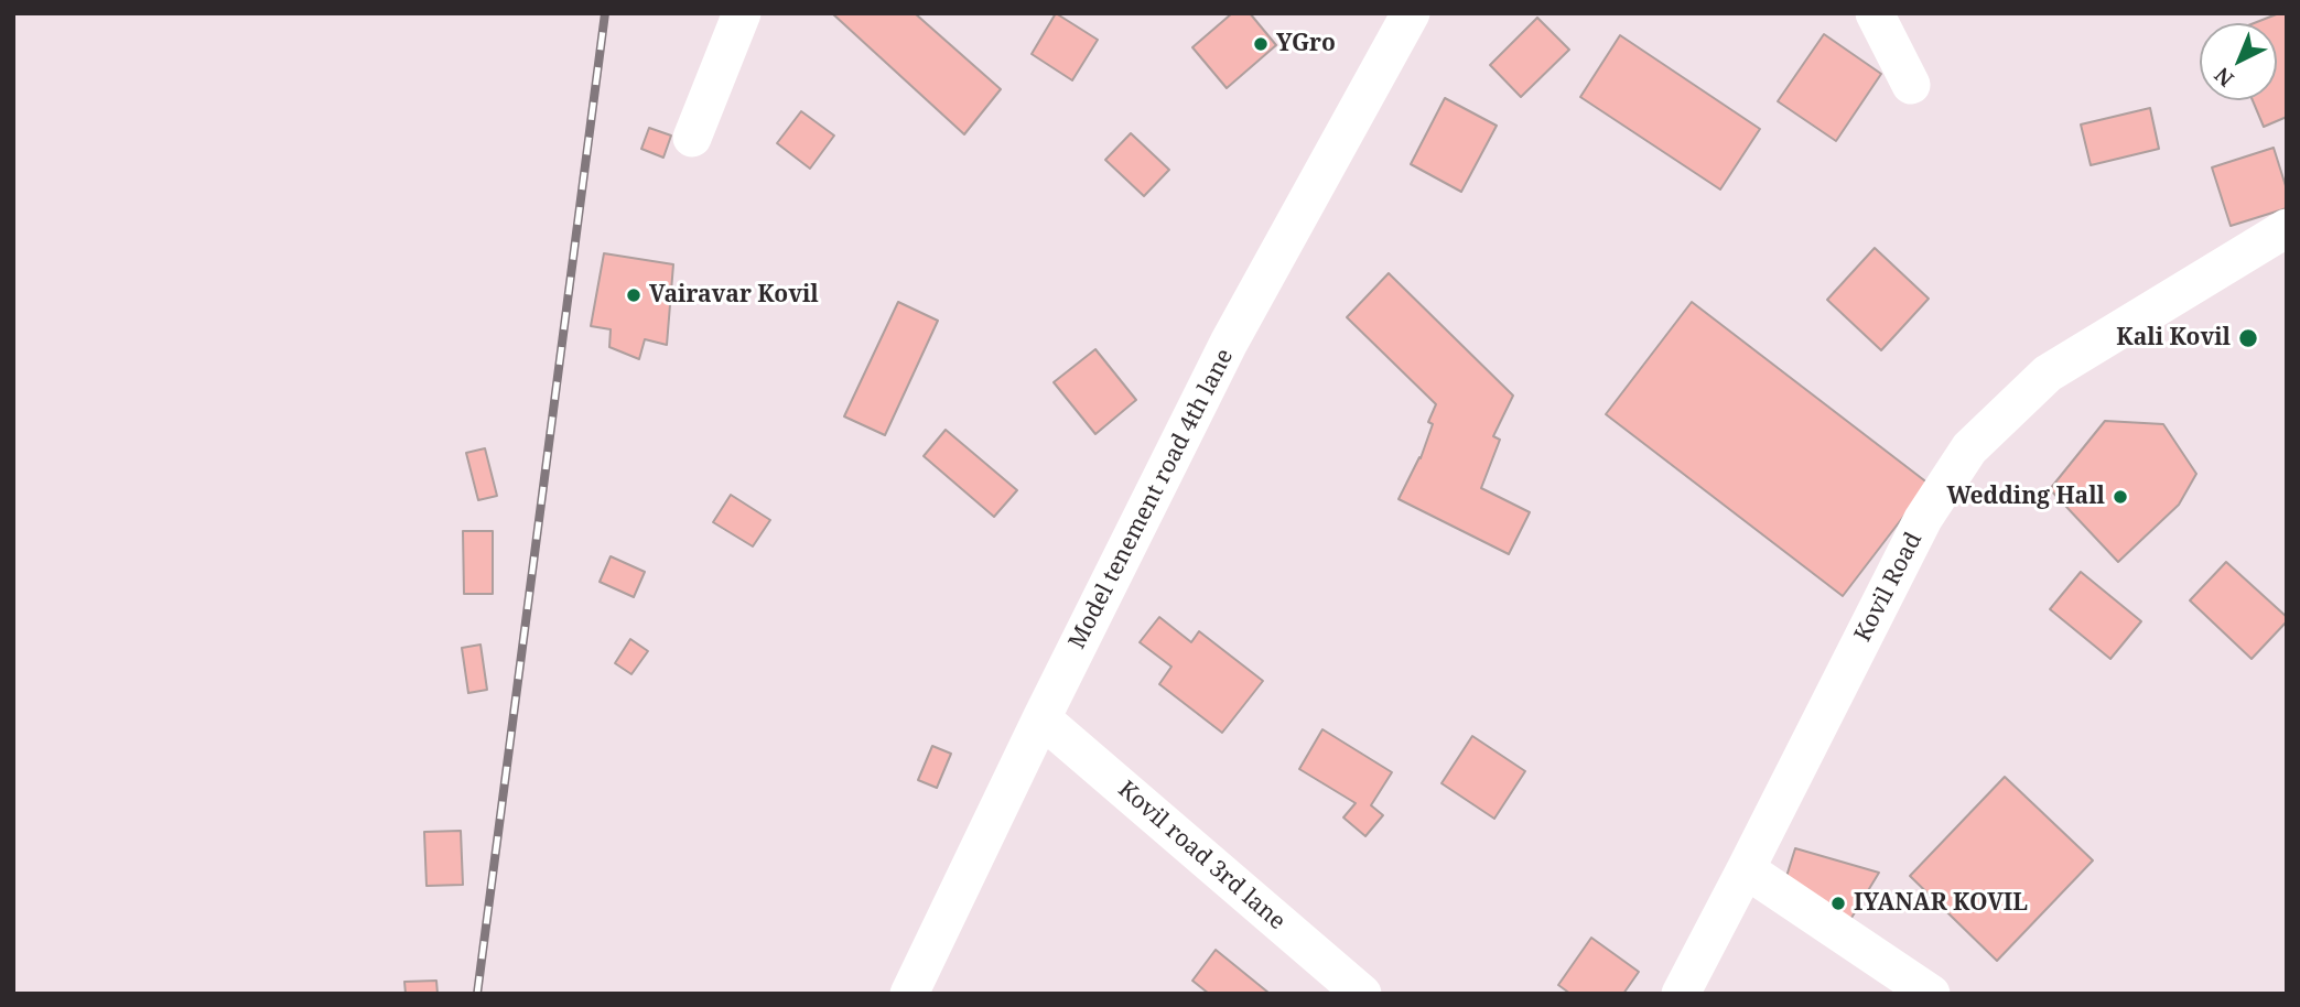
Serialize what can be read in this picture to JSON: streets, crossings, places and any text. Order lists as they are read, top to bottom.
{
  "streets": {
    "street": ["Model tenement road 4th lane", "Kovil Road", "Kovil road 3rd lane"]
  },
  "crossings": [
    ["Model tenement road 4th lane", "Kovil road 3rd lane"]
  ],
  "places": [
    "YGro",
    "Vairavar Kovil",
    "Kali Kovil",
    "Wedding Hall",
    "IYANAR KOVIL"
  ],
  "north": "bottom left"
}
